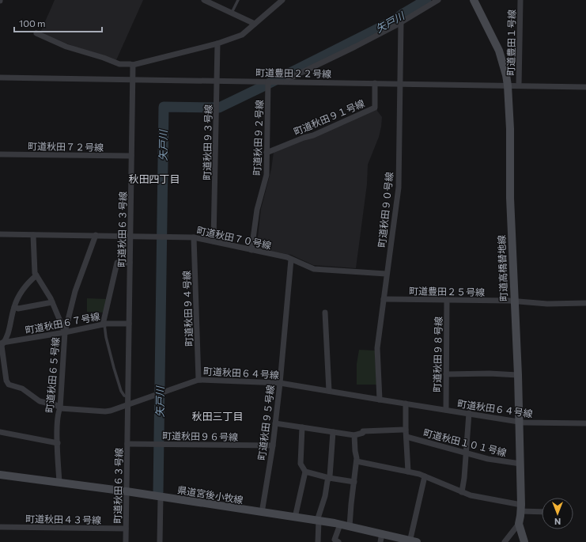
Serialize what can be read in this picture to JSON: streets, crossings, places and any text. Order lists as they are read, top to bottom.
{
  "streets": {
    "street": [
      "町道豊田１号線",
      "町道豊田２２号線",
      "町道秋田９１号線",
      "町道秋田９２号線",
      "町道秋田９３号線",
      "町道秋田７２号線",
      "町道秋田９０号線",
      "町道秋田６３号線",
      "町道秋田７０号線",
      "町道高橋替地線",
      "町道豊田２５号線",
      "町道秋田９４号線",
      "町道秋田６７号線",
      "町道秋田９８号線",
      "町道秋田６４号線",
      "町道秋田６５号線",
      "町道秋田９５号線",
      "町道秋田９６号線",
      "町道秋田１０１号線",
      "県道宮後小牧線",
      "町道秋田４３号線"
    ]
  },
  "crossings": [
    ["町道豊田１号線", "町道豊田２２号線"],
    ["町道豊田２２号線", "町道秋田９１号線"],
    ["町道豊田２２号線", "町道秋田９２号線"],
    ["町道豊田２２号線", "町道秋田９３号線"],
    ["町道豊田２２号線", "町道秋田９０号線"],
    ["町道豊田２２号線", "町道秋田６３号線"],
    ["町道豊田２２号線", "町道高橋替地線"],
    ["町道秋田９１号線", "町道秋田９２号線"],
    ["町道秋田９２号線", "町道秋田７０号線"],
    ["町道秋田９３号線", "町道秋田７０号線"],
    ["町道秋田７２号線", "町道秋田６３号線"],
    ["町道秋田９０号線", "町道秋田７０号線"],
    ["町道秋田９０号線", "町道豊田２５号線"],
    ["町道秋田９０号線", "町道秋田６４号線"],
    ["町道秋田６３号線", "町道秋田７０号線"],
    ["町道秋田６３号線", "町道秋田６７号線"],
    ["町道秋田６３号線", "町道秋田６４号線"],
    ["町道秋田６３号線", "町道秋田９６号線"],
    ["町道秋田６３号線", "県道宮後小牧線"],
    ["町道秋田６３号線", "町道秋田４３号線"],
    ["町道秋田７０号線", "町道秋田９４号線"],
    ["町道秋田７０号線", "町道秋田９５号線"],
    ["町道高橋替地線", "町道豊田２５号線"],
    ["町道高橋替地線", "町道秋田６４号線"],
    ["町道高橋替地線", "町道秋田１０１号線"],
    ["町道豊田２５号線", "町道秋田９８号線"],
    ["町道秋田９４号線", "町道秋田６４号線"],
    ["町道秋田６７号線", "町道秋田６４号線"],
    ["町道秋田６７号線", "町道秋田６５号線"],
    ["町道秋田９８号線", "町道秋田６４号線"],
    ["町道秋田６４号線", "町道秋田６５号線"],
    ["町道秋田６４号線", "町道秋田９５号線"],
    ["町道秋田６５号線", "県道宮後小牧線"],
    ["町道秋田９５号線", "町道秋田９６号線"],
    ["町道秋田９５号線", "県道宮後小牧線"]
  ],
  "districts": ["秋田四丁目", "秋田三丁目"],
  "water": ["矢戸川"],
  "scale_bar": "100 m",
  "north": "bottom"
}
